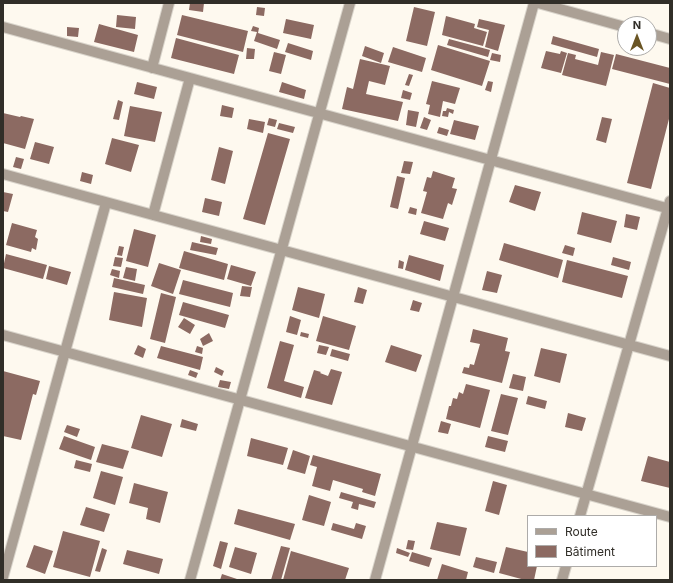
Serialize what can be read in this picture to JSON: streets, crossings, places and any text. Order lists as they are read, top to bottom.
{
  "legend": ["Route", "Bâtiment"],
  "north": "top"
}
